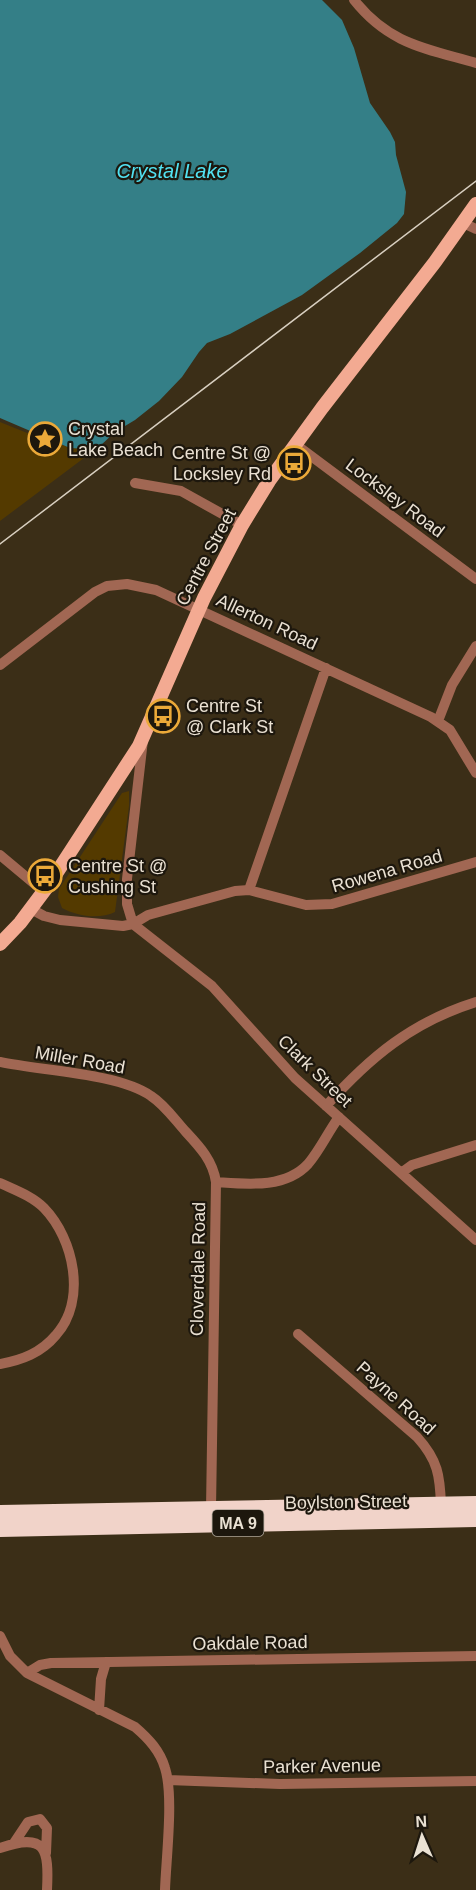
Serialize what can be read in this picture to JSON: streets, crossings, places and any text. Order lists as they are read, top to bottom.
{
  "streets": {
    "highway": ["Boylston Street", "MA 9"],
    "main road": ["Centre Street"],
    "street": [
      "Locksley Road",
      "Allerton Road",
      "Rowena Road",
      "Miller Road",
      "Clark Street",
      "Cloverdale Road",
      "Payne Road",
      "Oakdale Road",
      "Parker Avenue"
    ]
  },
  "crossings": [
    ["Locksley Road", "Centre Street"],
    ["Centre Street", "Allerton Road"],
    ["Rowena Road", "Clark Street"],
    ["Miller Road", "Cloverdale Road"],
    ["Clark Street", "Cloverdale Road"],
    ["Cloverdale Road", "Boylston Street"],
    ["Payne Road", "Boylston Street"]
  ],
  "water": ["Crystal Lake"],
  "places": {
    "place": ["Crystal Lake Beach"],
    "bus stop": ["Centre St @ Locksley Rd", "Centre St @ Clark St", "Centre St @ Cushing St"]
  },
  "north": "top"
}
